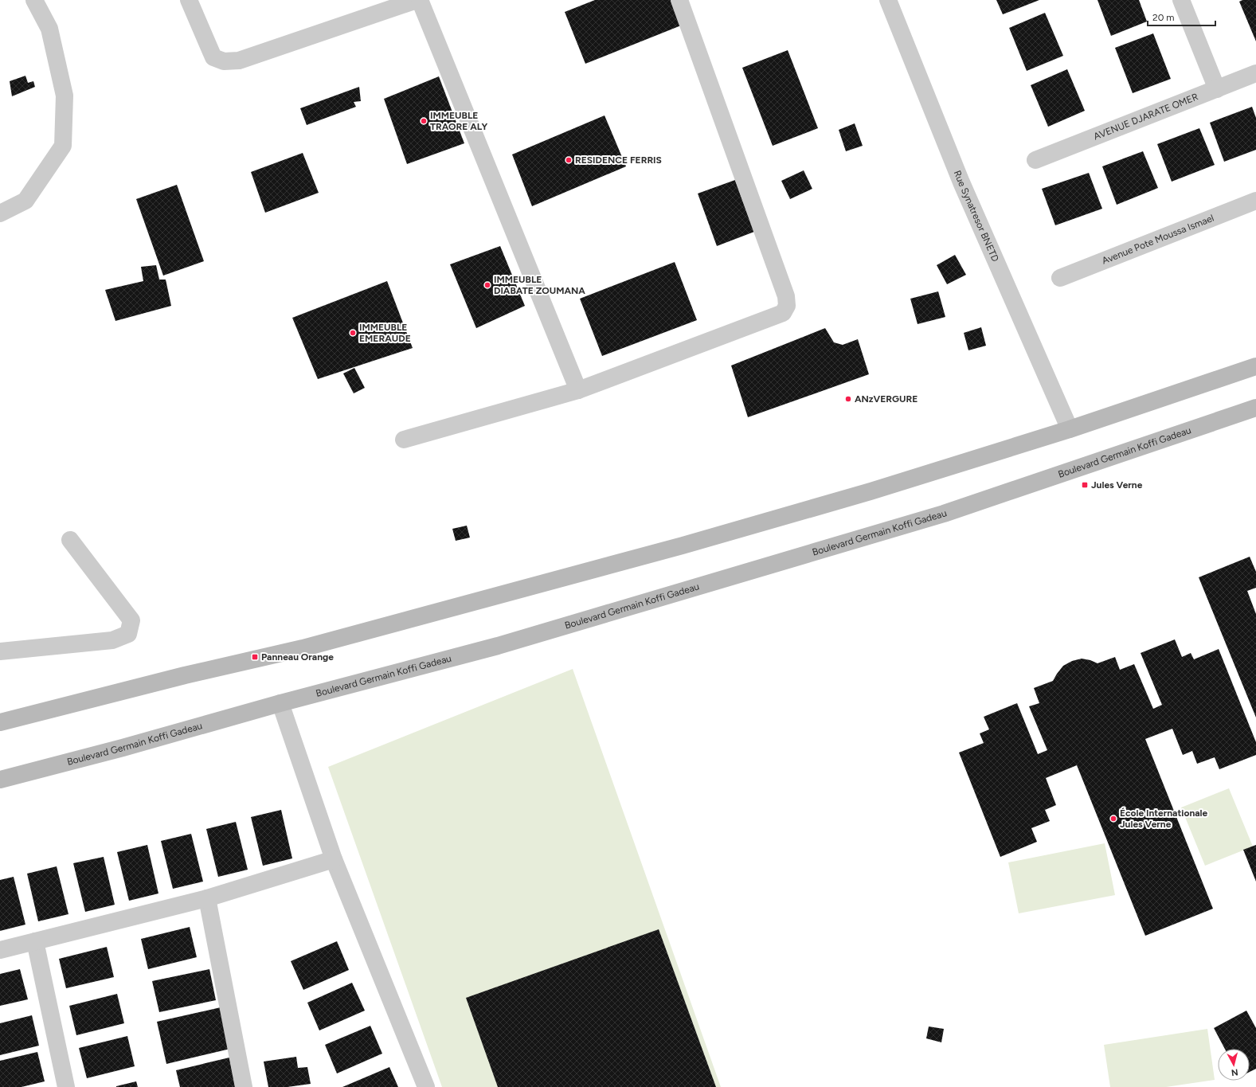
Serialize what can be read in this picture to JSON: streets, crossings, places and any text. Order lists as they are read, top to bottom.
{
  "streets": {
    "main road": ["Boulevard Germain Koffi Gadeau"],
    "street": ["AVENUE DJARATE OMER", "Rue Synatresor BNETD", "Avenue Pote Moussa Ismael"]
  },
  "places": {
    "other": [
      "IMMEUBLE TRAORE ALY",
      "RESIDENCE FERRIS",
      "IMMEUBLE DIABATE ZOUMANA",
      "IMMEUBLE EMERAUDE",
      "ANzVERGURE",
      "École Internationale Jules Verne"
    ],
    "transit": ["Jules Verne", "Panneau Orange"]
  },
  "scale_bar": "20 m",
  "north": "bottom"
}
